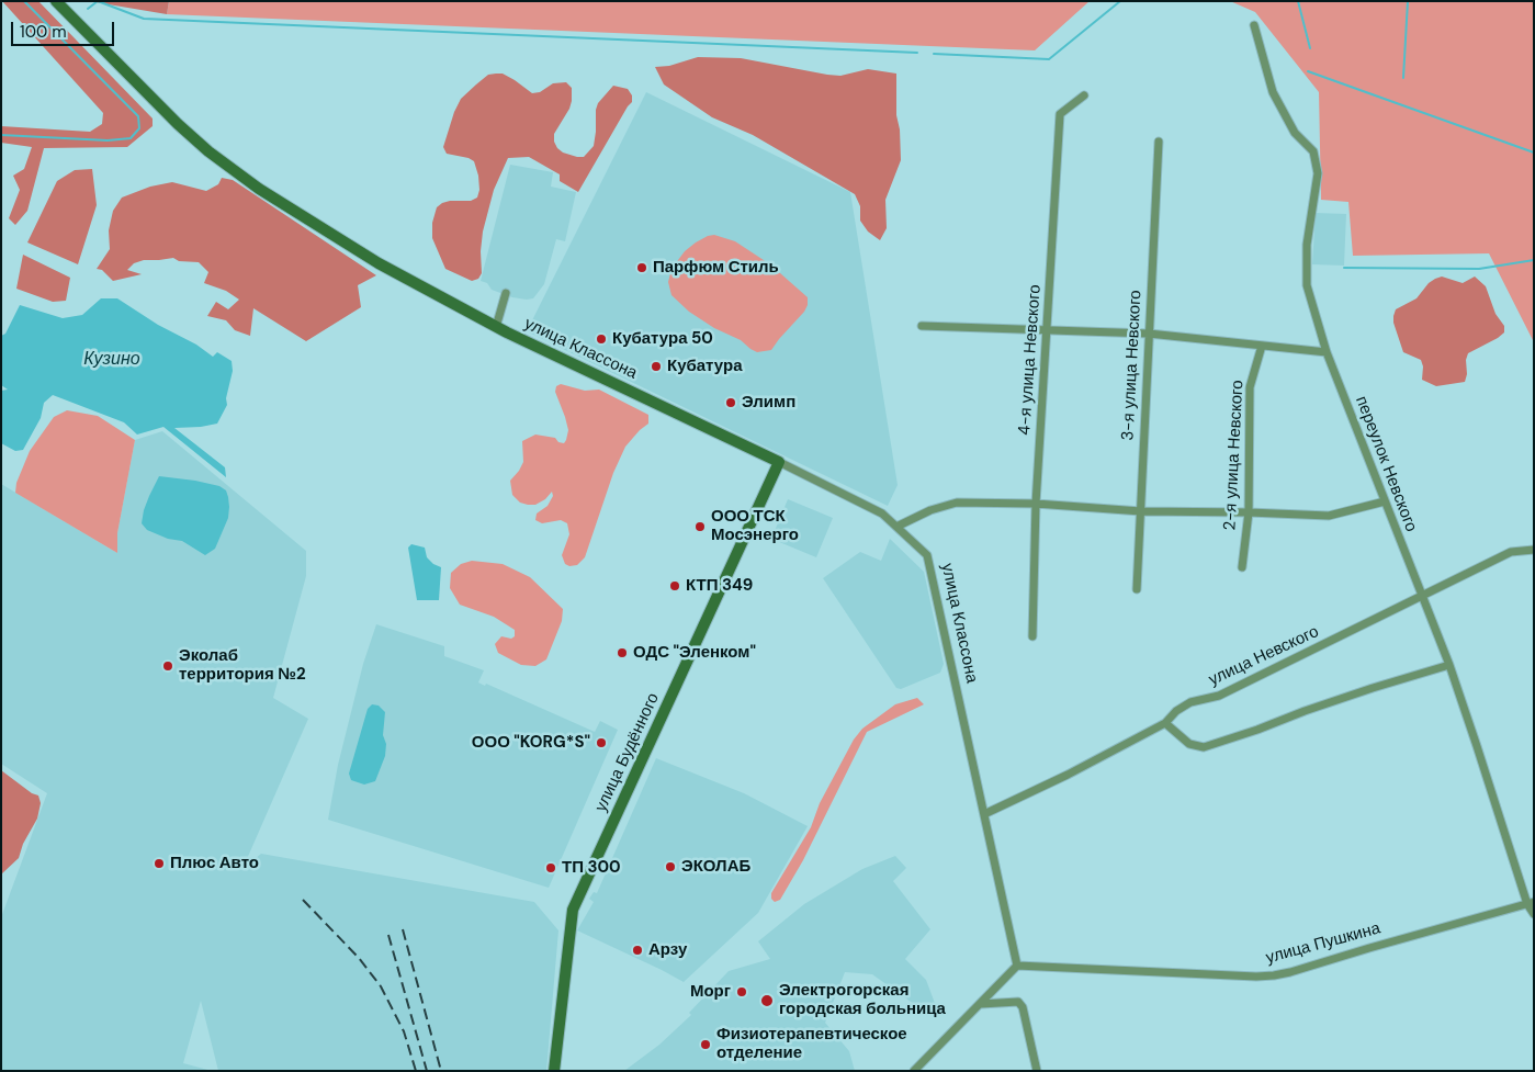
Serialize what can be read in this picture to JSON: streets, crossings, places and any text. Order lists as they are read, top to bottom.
{
  "streets": {
    "street": [
      "улица Классона",
      "4-я улица Невского",
      "3-я улица Невского",
      "2-я улица Невского",
      "переулок Невского",
      "улица Невского",
      "улица Будённого",
      "улица Пушкина"
    ]
  },
  "crossings": [
    ["улица Классона", "улица Невского"],
    ["улица Классона", "улица Будённого"],
    ["улица Классона", "улица Пушкина"],
    ["переулок Невского", "улица Невского"],
    ["переулок Невского", "улица Пушкина"]
  ],
  "water": ["Кузино"],
  "places": [
    "Парфюм Стиль",
    "Кубатура 50",
    "Кубатура",
    "Элимп",
    "ООО ТСК Мосэнерго",
    "КТП 349",
    "ОДС \"Эленком\"",
    "Эколаб территория №2",
    "ООО \"KORG*S\"",
    "Плюс Авто",
    "ЭКОЛАБ",
    "ТП 300",
    "Арзу",
    "Морг",
    "Электрогорская городская больница",
    "Физиотерапевтическое отделение"
  ],
  "scale_bar": "100 m"
}
